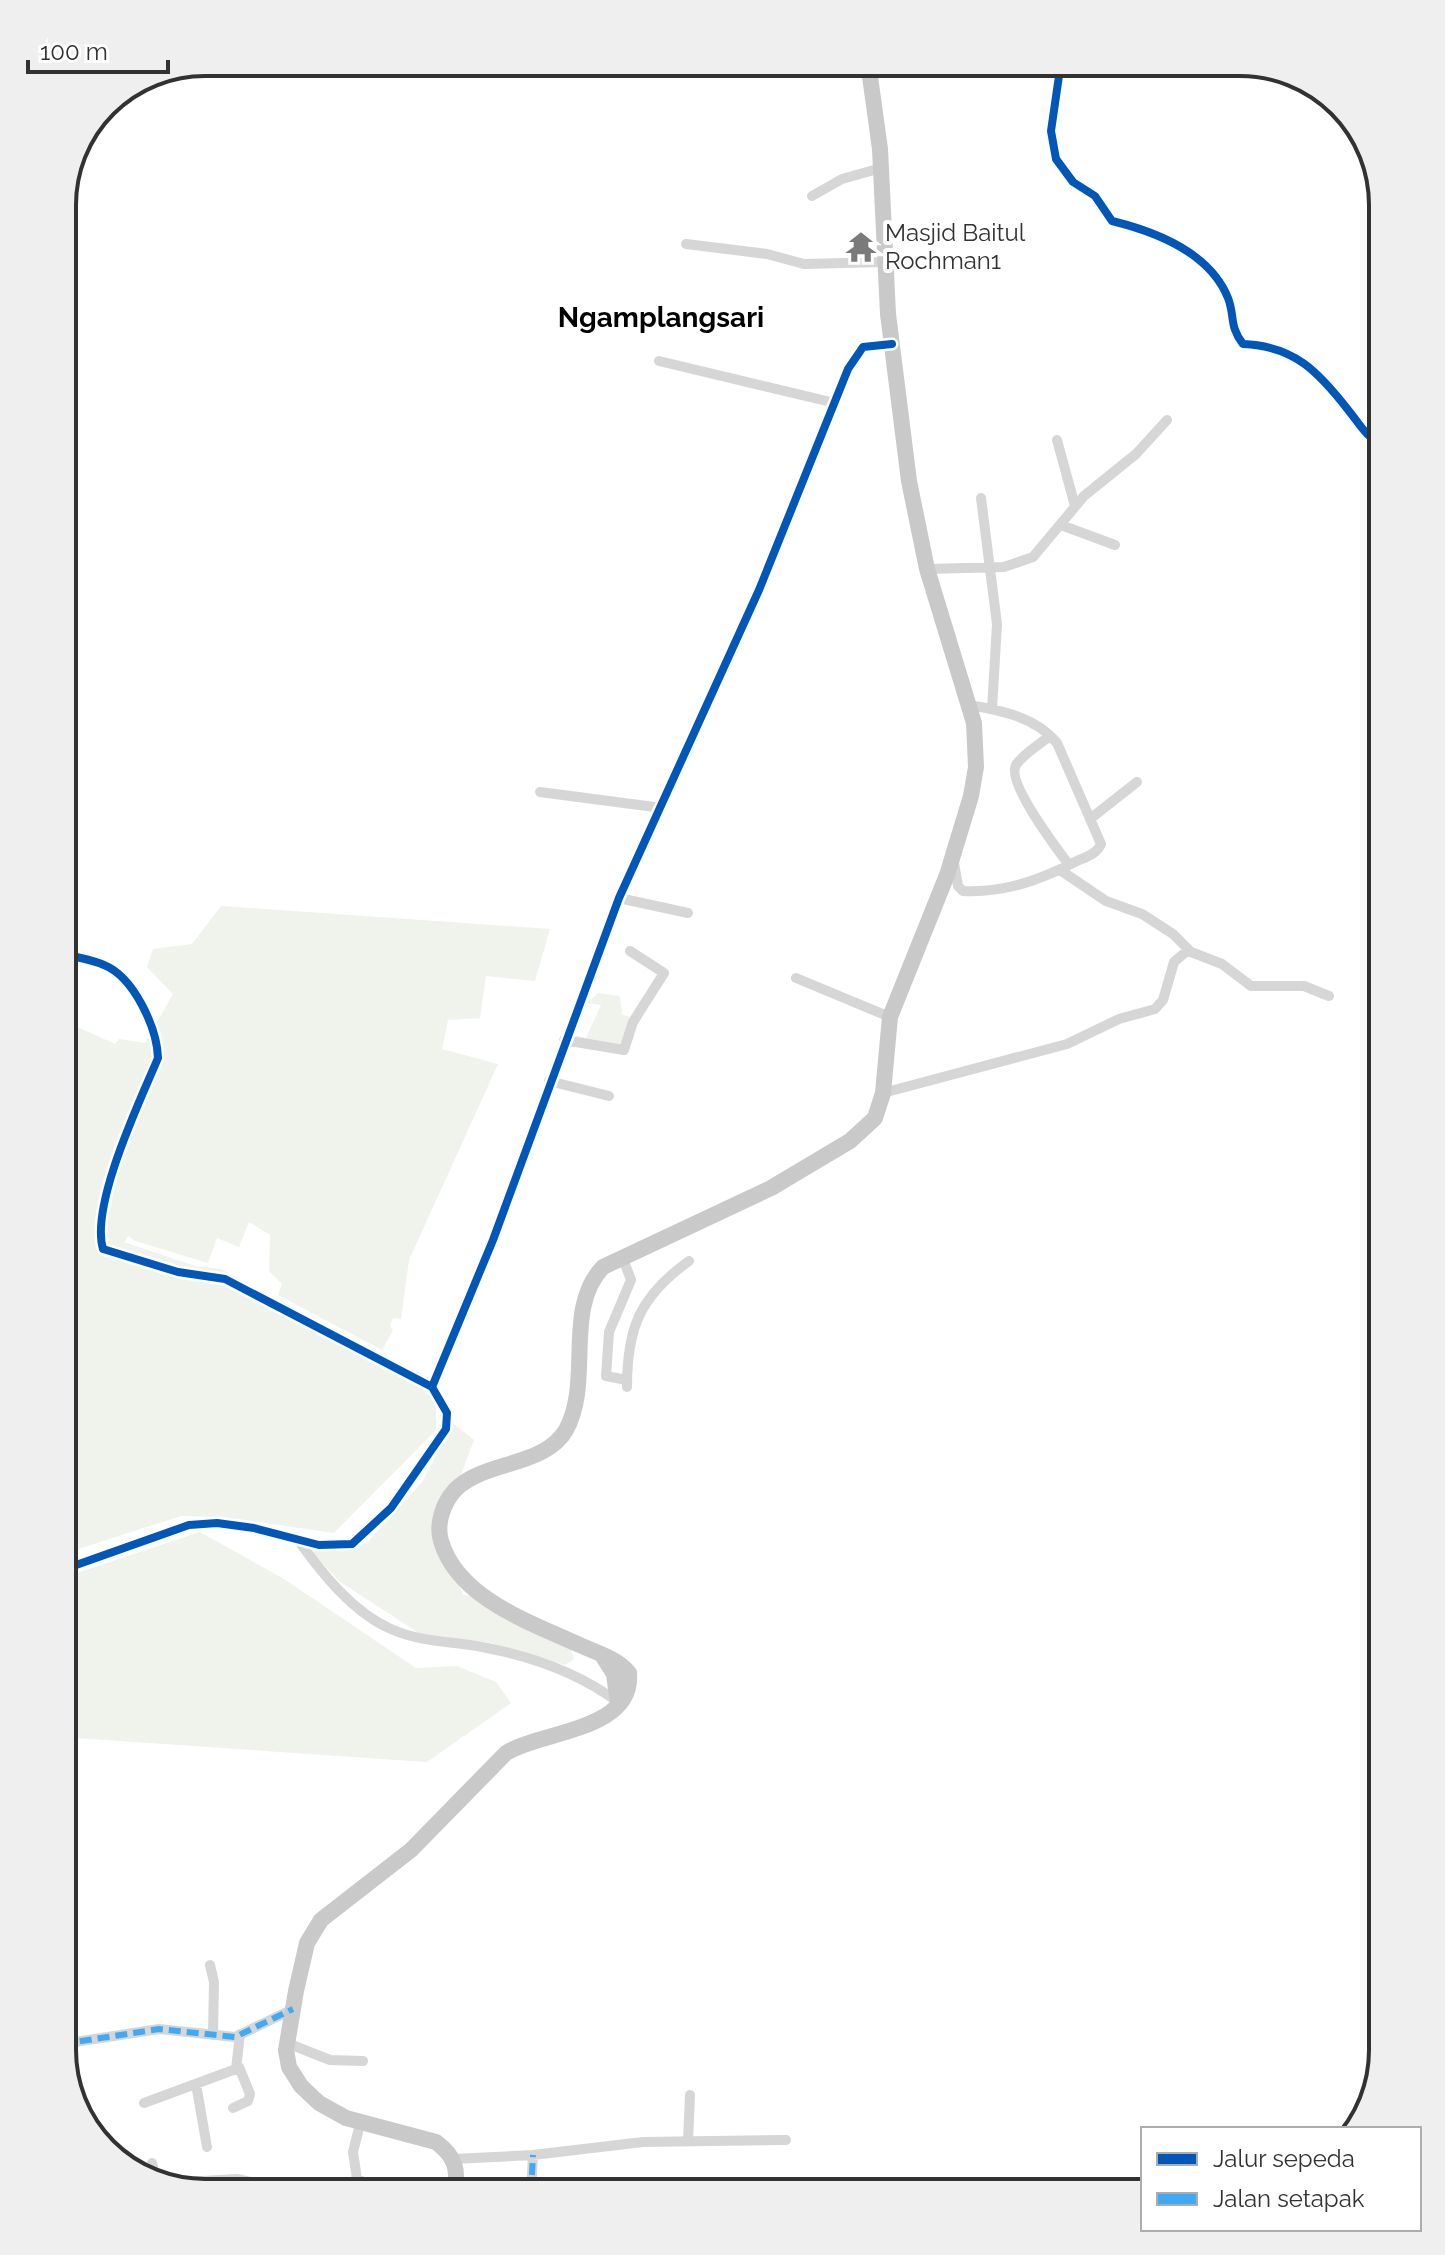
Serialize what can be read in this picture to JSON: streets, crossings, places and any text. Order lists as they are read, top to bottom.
{
  "districts": ["Ngamplangsari"],
  "places": {
    "temple": ["Masjid Baitul Rochman1"]
  },
  "legend": ["Jalur sepeda", "Jalan setapak"],
  "scale_bar": "100 m"
}
